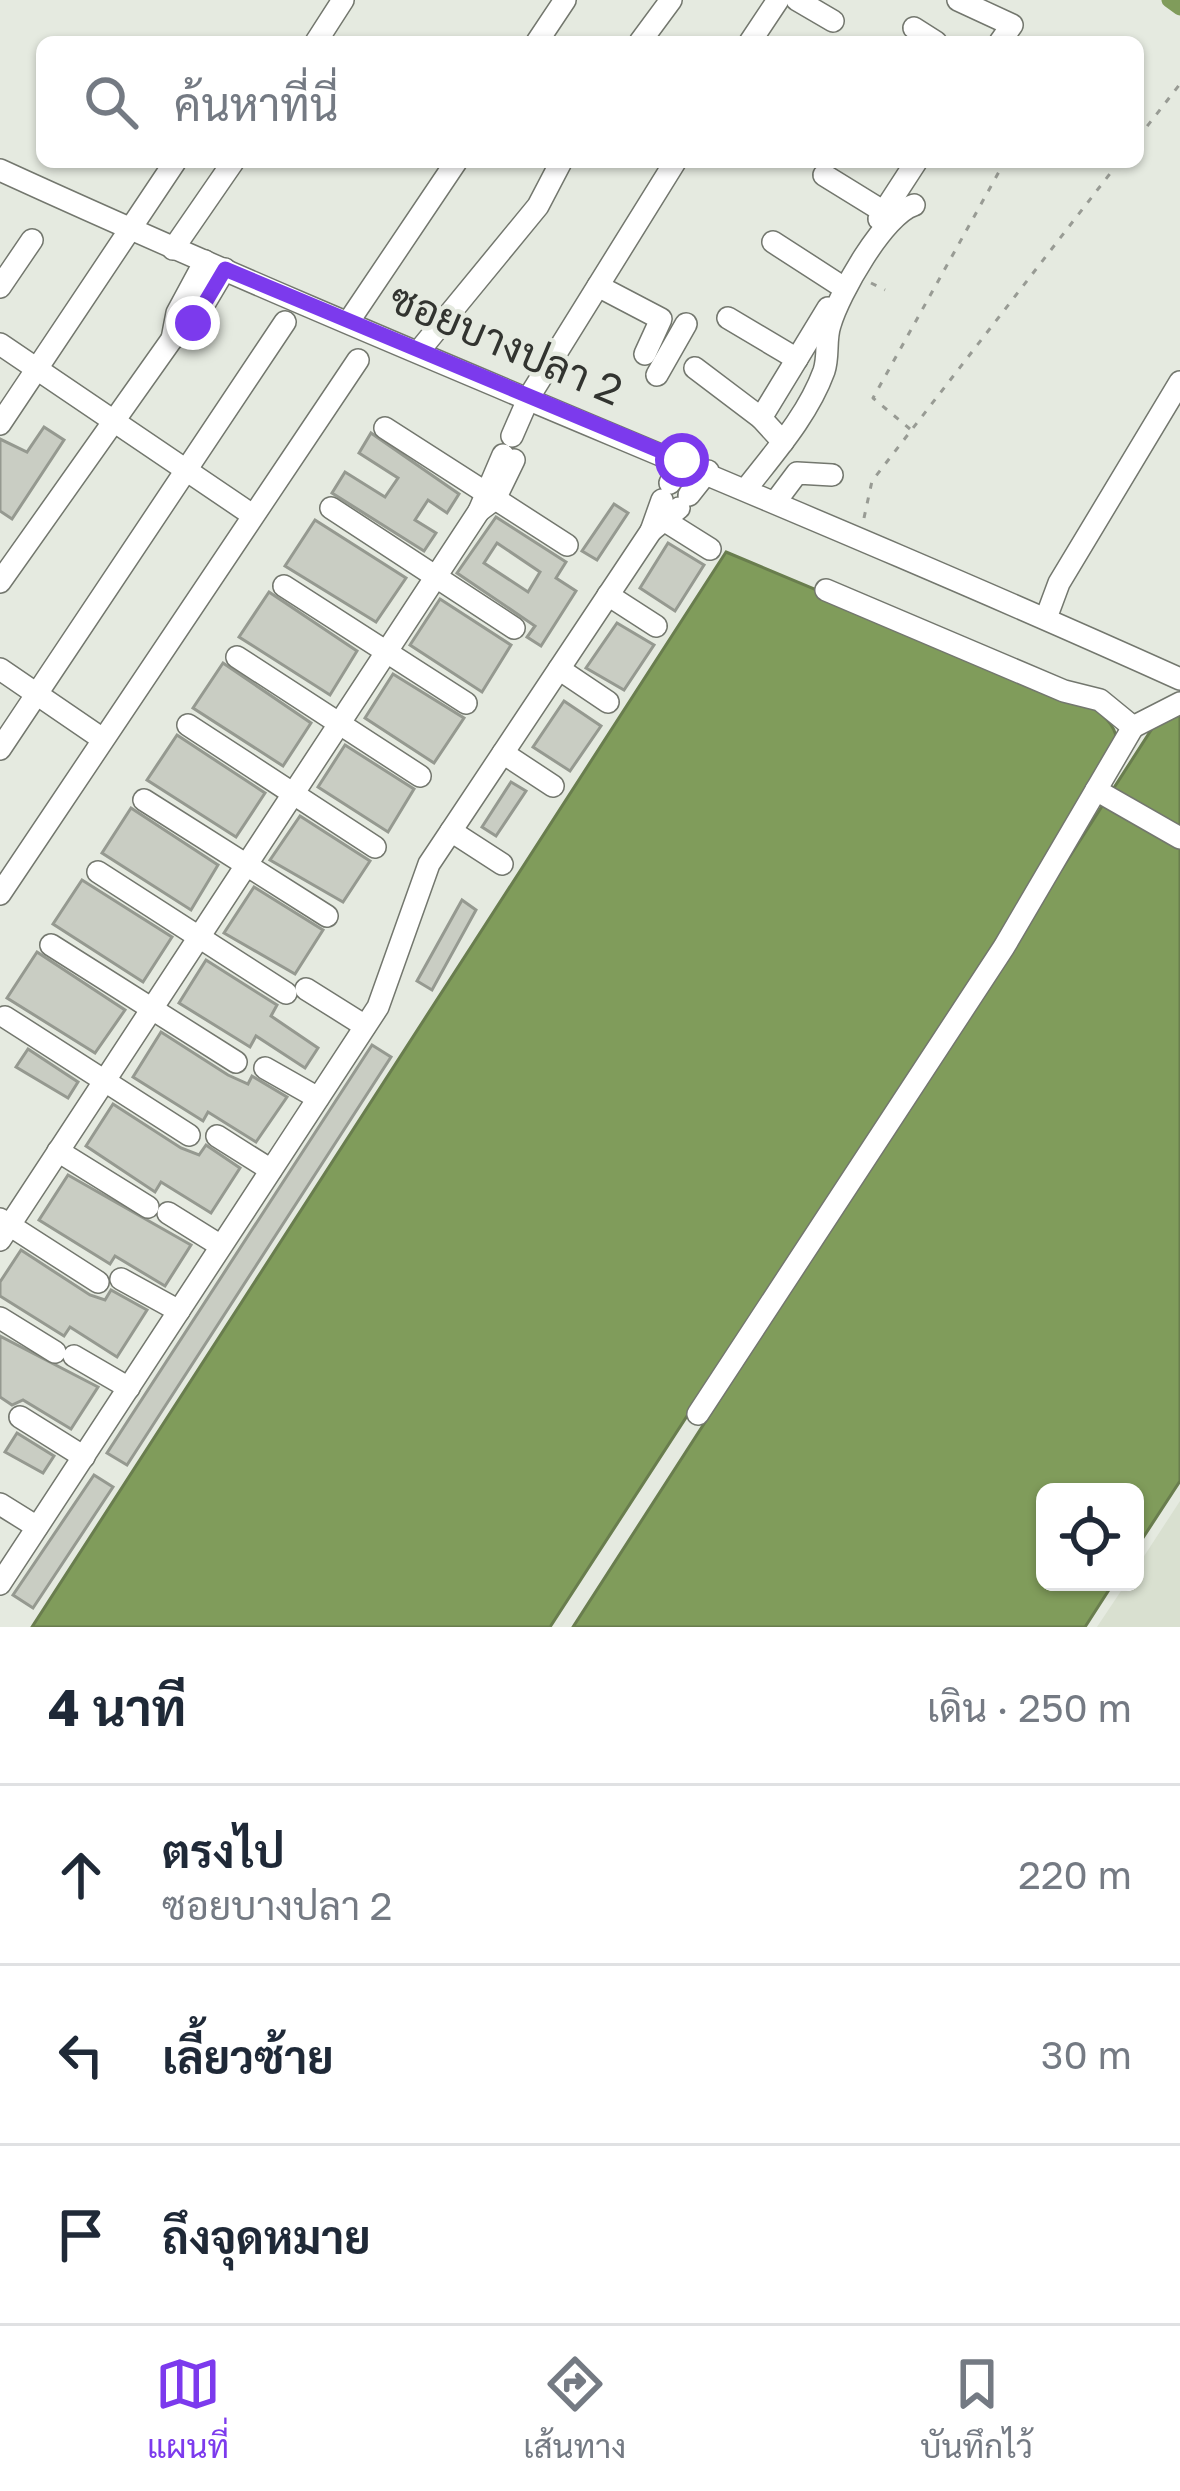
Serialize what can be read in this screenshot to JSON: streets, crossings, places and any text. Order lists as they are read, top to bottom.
{
  "streets": {
    "street": ["ซอยบางปลา 2"]
  },
  "page": {
    "search": "ค้นหาที่นี่",
    "heading": ["4 นาที", "เดิน · 250 m"],
    "list": [
      ["ตรงไป", "ซอยบางปลา 2", "220 m"],
      ["เลี้ยวซ้าย", "30 m"],
      "ถึงจุดหมาย"
    ],
    "nav": ["แผนที่", "เส้นทาง", "บันทึกไว้"]
  }
}
